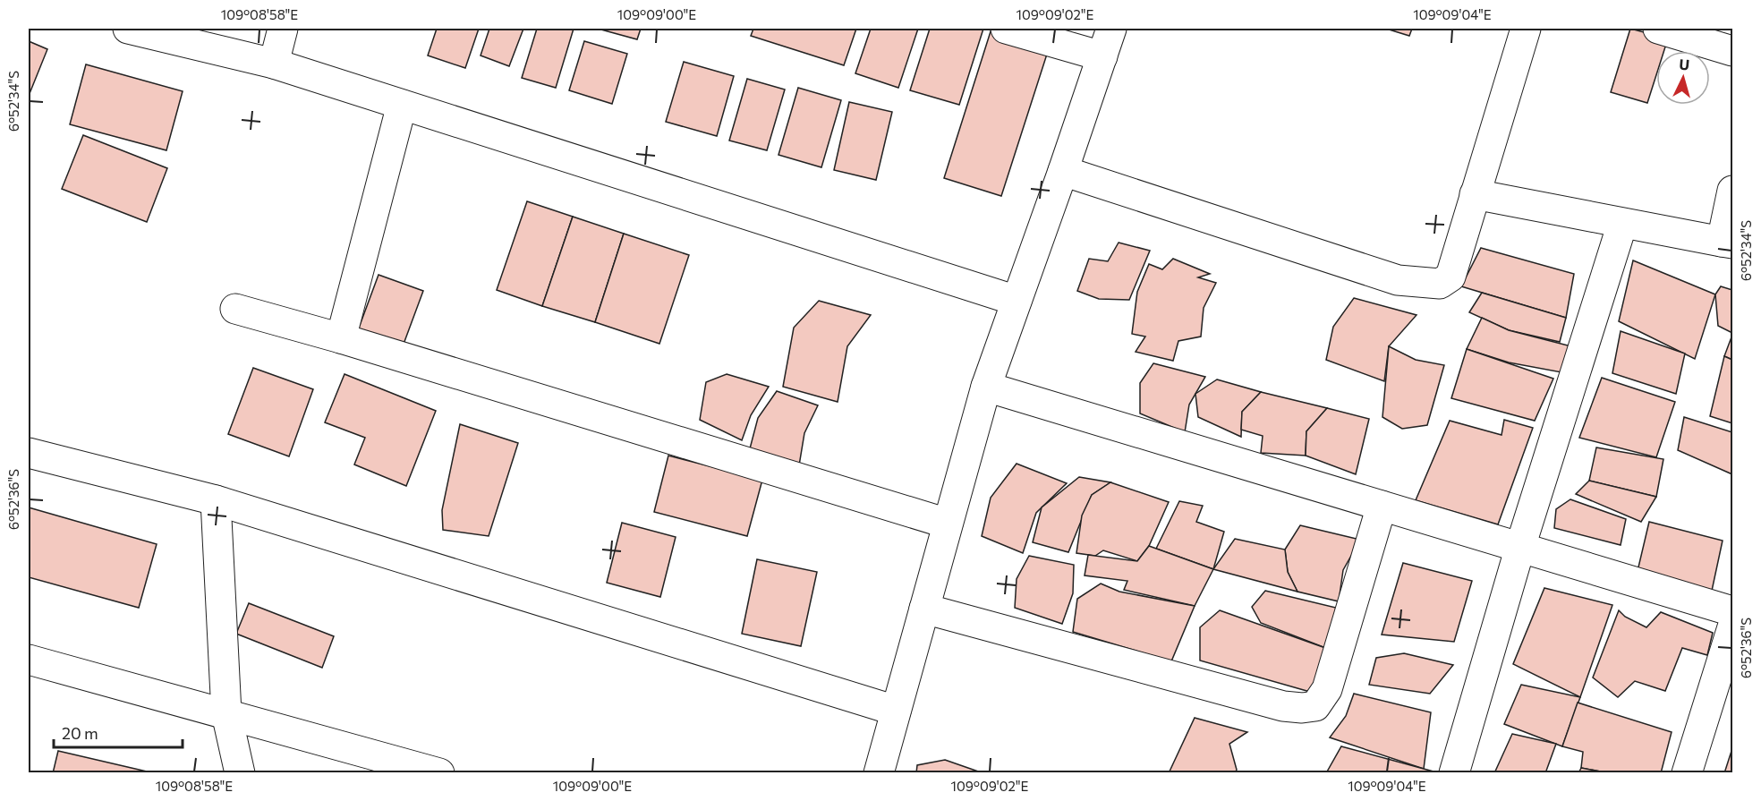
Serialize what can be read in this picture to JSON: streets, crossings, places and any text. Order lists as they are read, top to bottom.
{
  "scale_bar": "20 m",
  "north": "top",
  "coordinates": [
    "109°08'58\"E",
    "109°09'00\"E",
    "109°09'02\"E",
    "109°09'04\"E",
    "6°52'34\"S",
    "6°52'36\"S"
  ]
}
